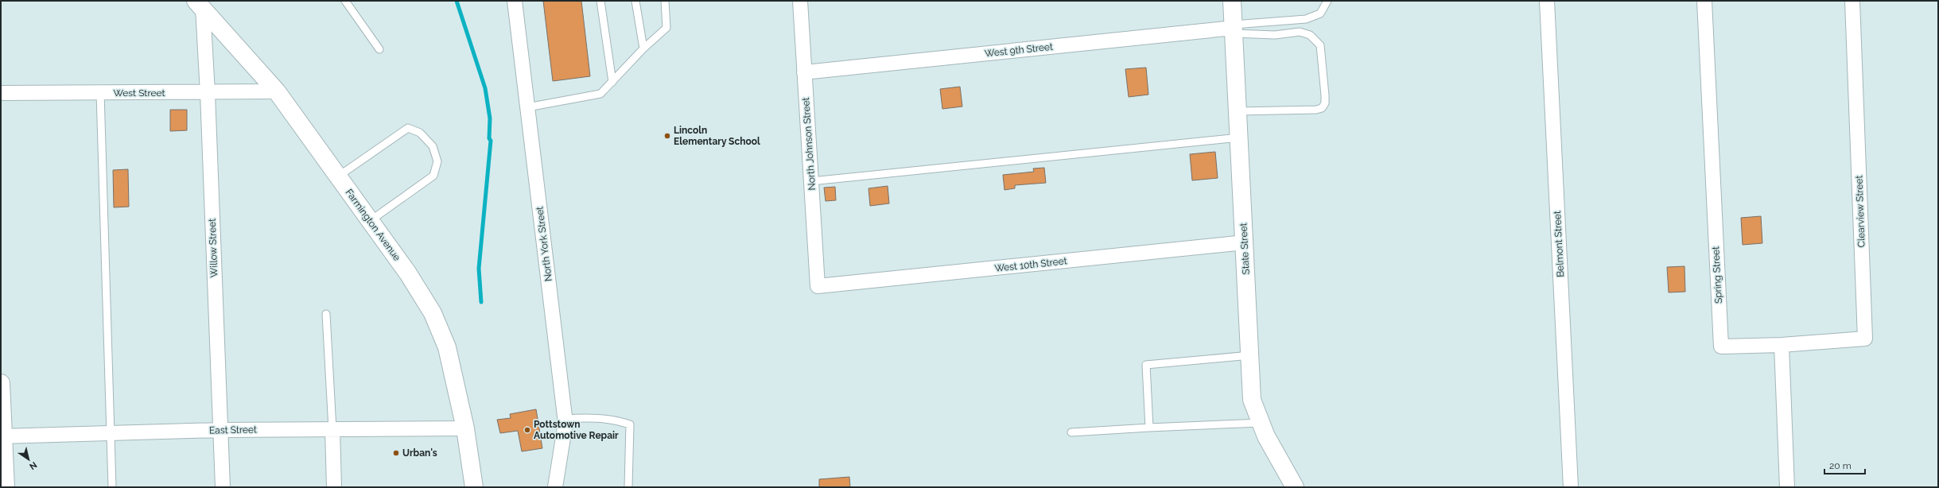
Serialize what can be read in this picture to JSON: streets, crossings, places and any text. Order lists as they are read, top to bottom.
{
  "streets": {
    "street": [
      "West 9th Street",
      "West Street",
      "North Johnson Street",
      "Clearview Street",
      "Farmington Avenue",
      "North York Street",
      "Belmont Street",
      "Willow Street",
      "State Street",
      "West 10th Street",
      "Spring Street",
      "East Street"
    ]
  },
  "crossings": [
    ["West 9th Street", "North Johnson Street"],
    ["West 9th Street", "State Street"],
    ["West Street", "Farmington Avenue"],
    ["West Street", "Willow Street"],
    ["North Johnson Street", "West 10th Street"],
    ["Clearview Street", "Spring Street"],
    ["Farmington Avenue", "Willow Street"],
    ["Farmington Avenue", "East Street"],
    ["Willow Street", "East Street"],
    ["State Street", "West 10th Street"]
  ],
  "places": ["Lincoln Elementary School", "Pottstown Automotive Repair", "Urban's"],
  "scale_bar": "20 m",
  "north": "bottom right"
}
